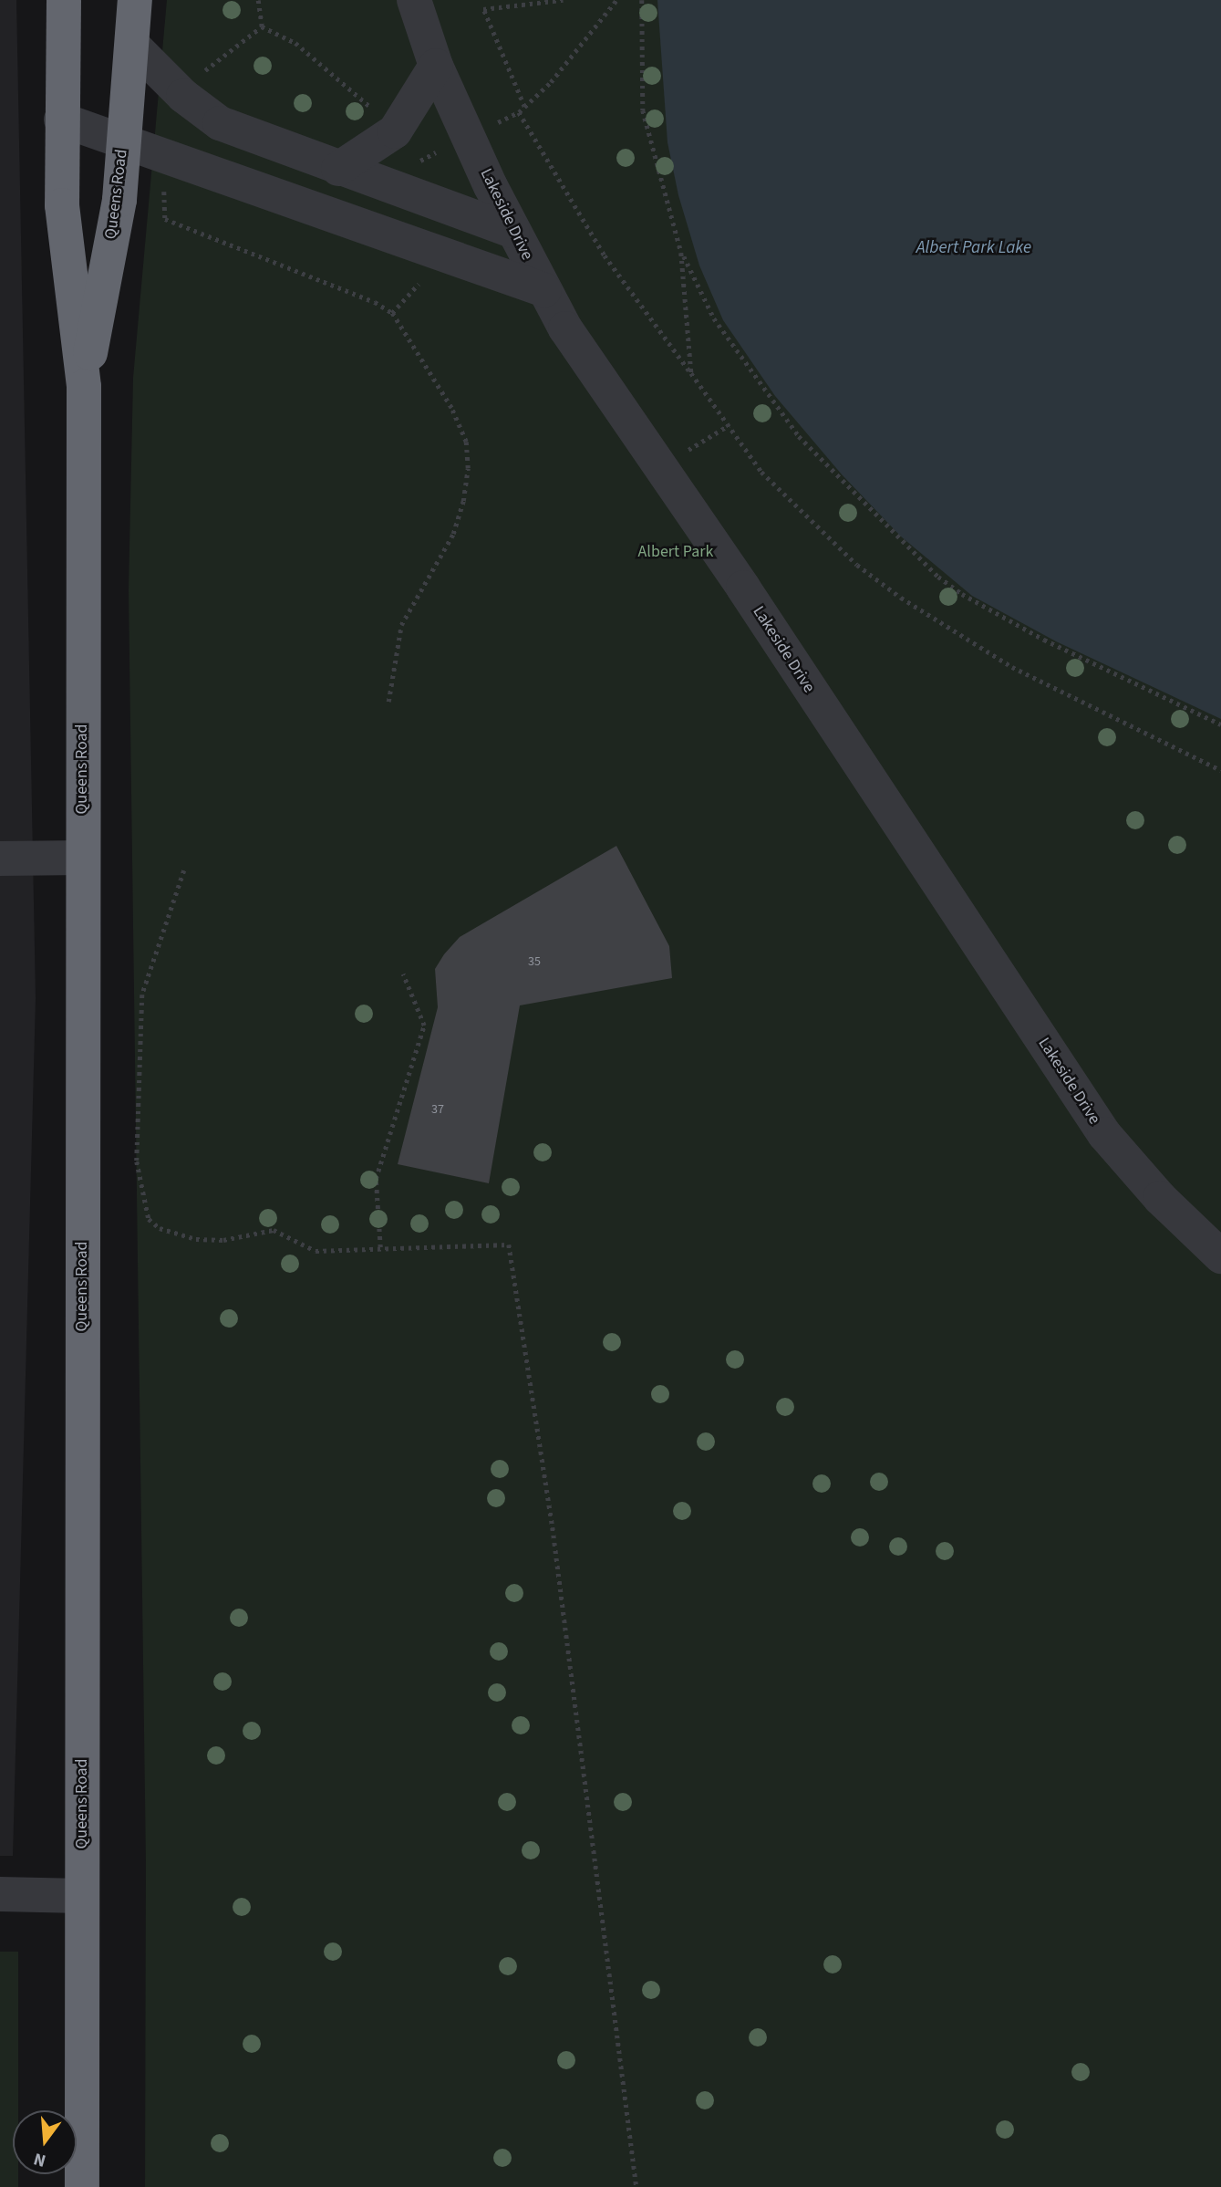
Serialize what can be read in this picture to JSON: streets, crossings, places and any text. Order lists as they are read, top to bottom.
{
  "streets": {
    "highway": ["Queens Road"],
    "street": ["Lakeside Drive"]
  },
  "water": ["Albert Park Lake"],
  "parks": ["Albert Park"],
  "house_numbers": ["35", "37"],
  "north": "bottom"
}
